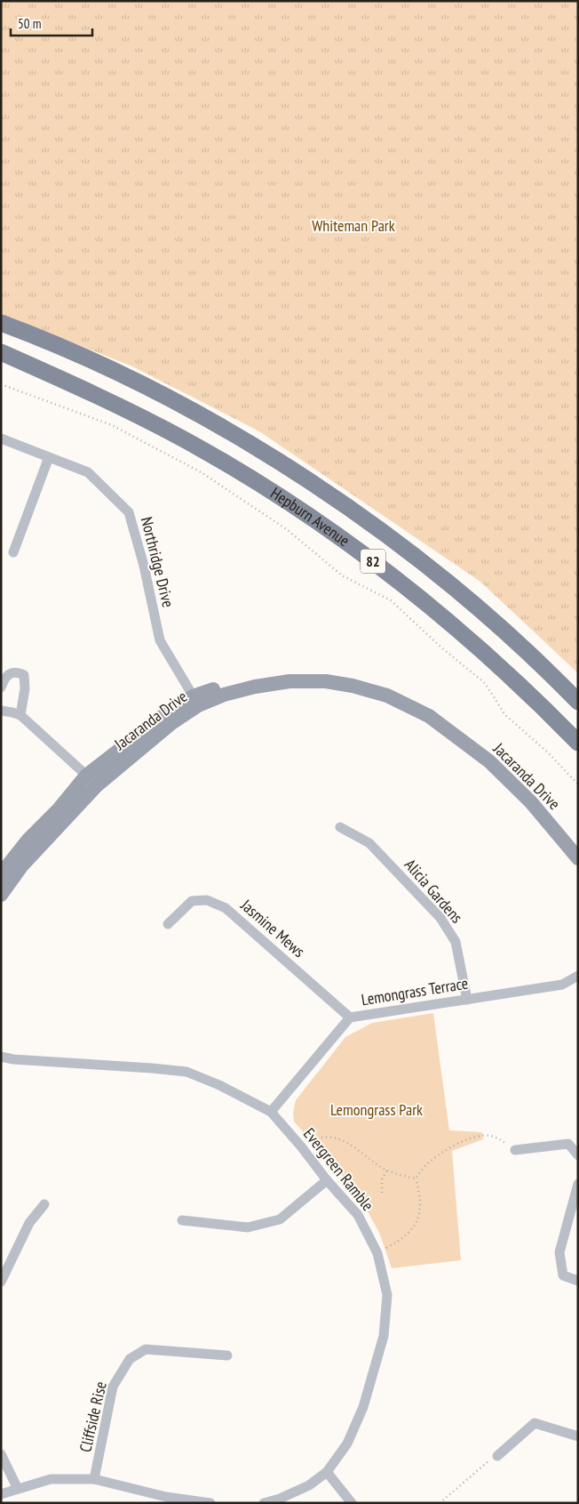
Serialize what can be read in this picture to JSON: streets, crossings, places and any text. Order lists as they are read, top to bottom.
{
  "streets": {
    "main road": ["Hepburn Avenue", "82"],
    "street": [
      "Northridge Drive",
      "Jacaranda Drive",
      "Alicia Gardens",
      "Jasmine Mews",
      "Lemongrass Terrace",
      "Evergreen Ramble",
      "Cliffside Rise"
    ]
  },
  "crossings": [
    ["Northridge Drive", "Jacaranda Drive"],
    ["Alicia Gardens", "Lemongrass Terrace"],
    ["Jasmine Mews", "Lemongrass Terrace"],
    ["Lemongrass Terrace", "Evergreen Ramble"]
  ],
  "parks": ["Whiteman Park", "Lemongrass Park"],
  "scale_bar": "50 m"
}
